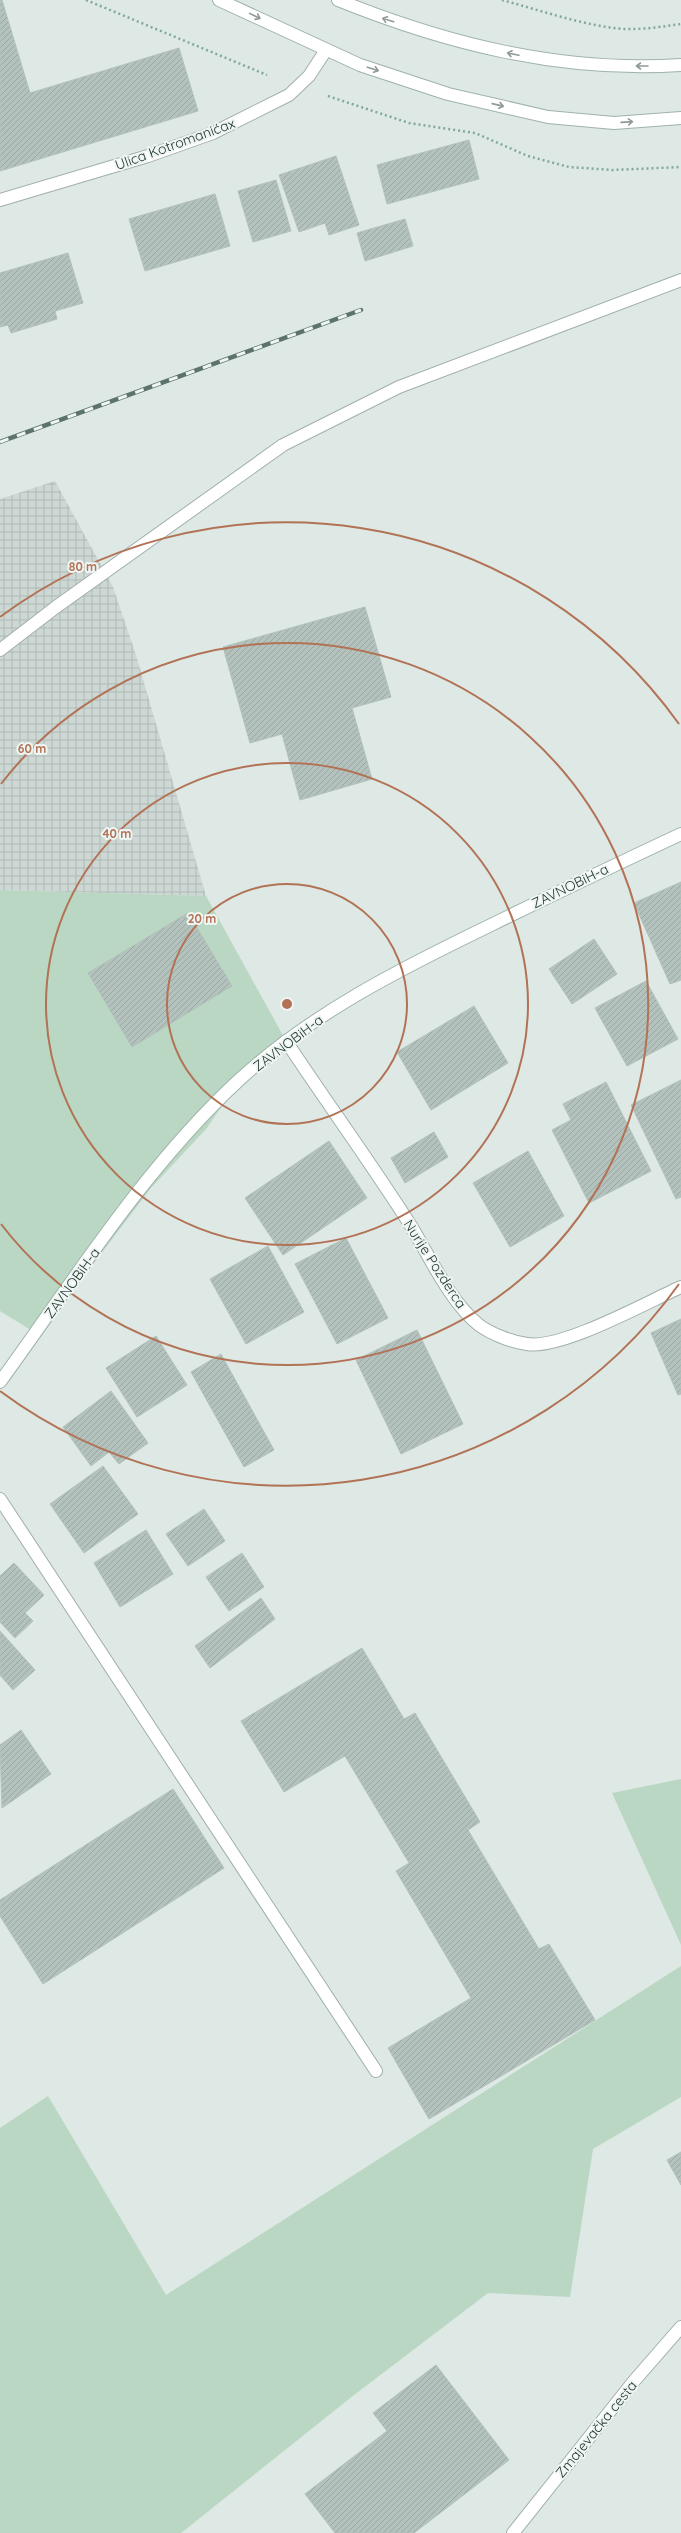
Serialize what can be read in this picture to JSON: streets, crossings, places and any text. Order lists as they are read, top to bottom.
{
  "streets": {
    "street": [
      "Ulica Kotromanićax",
      "ZAVNOBiH-a",
      "Nurije Pozderca",
      "Zmajevačka cesta"
    ]
  },
  "crossings": [
    ["ZAVNOBiH-a", "Nurije Pozderca"]
  ],
  "rings": [
    "80 m",
    "60 m",
    "40 m",
    "20 m"
  ]
}
